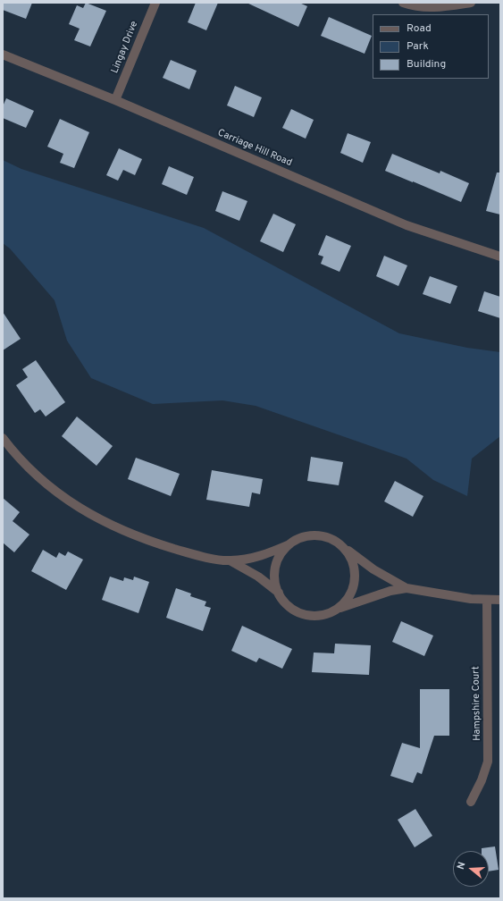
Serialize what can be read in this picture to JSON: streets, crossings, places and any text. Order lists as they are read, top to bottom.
{
  "streets": {
    "street": ["Lingay Drive", "Carriage Hill Road", "Hampshire Court"]
  },
  "crossings": [
    ["Lingay Drive", "Carriage Hill Road"]
  ],
  "legend": ["Road", "Park", "Building"],
  "north": "left"
}
